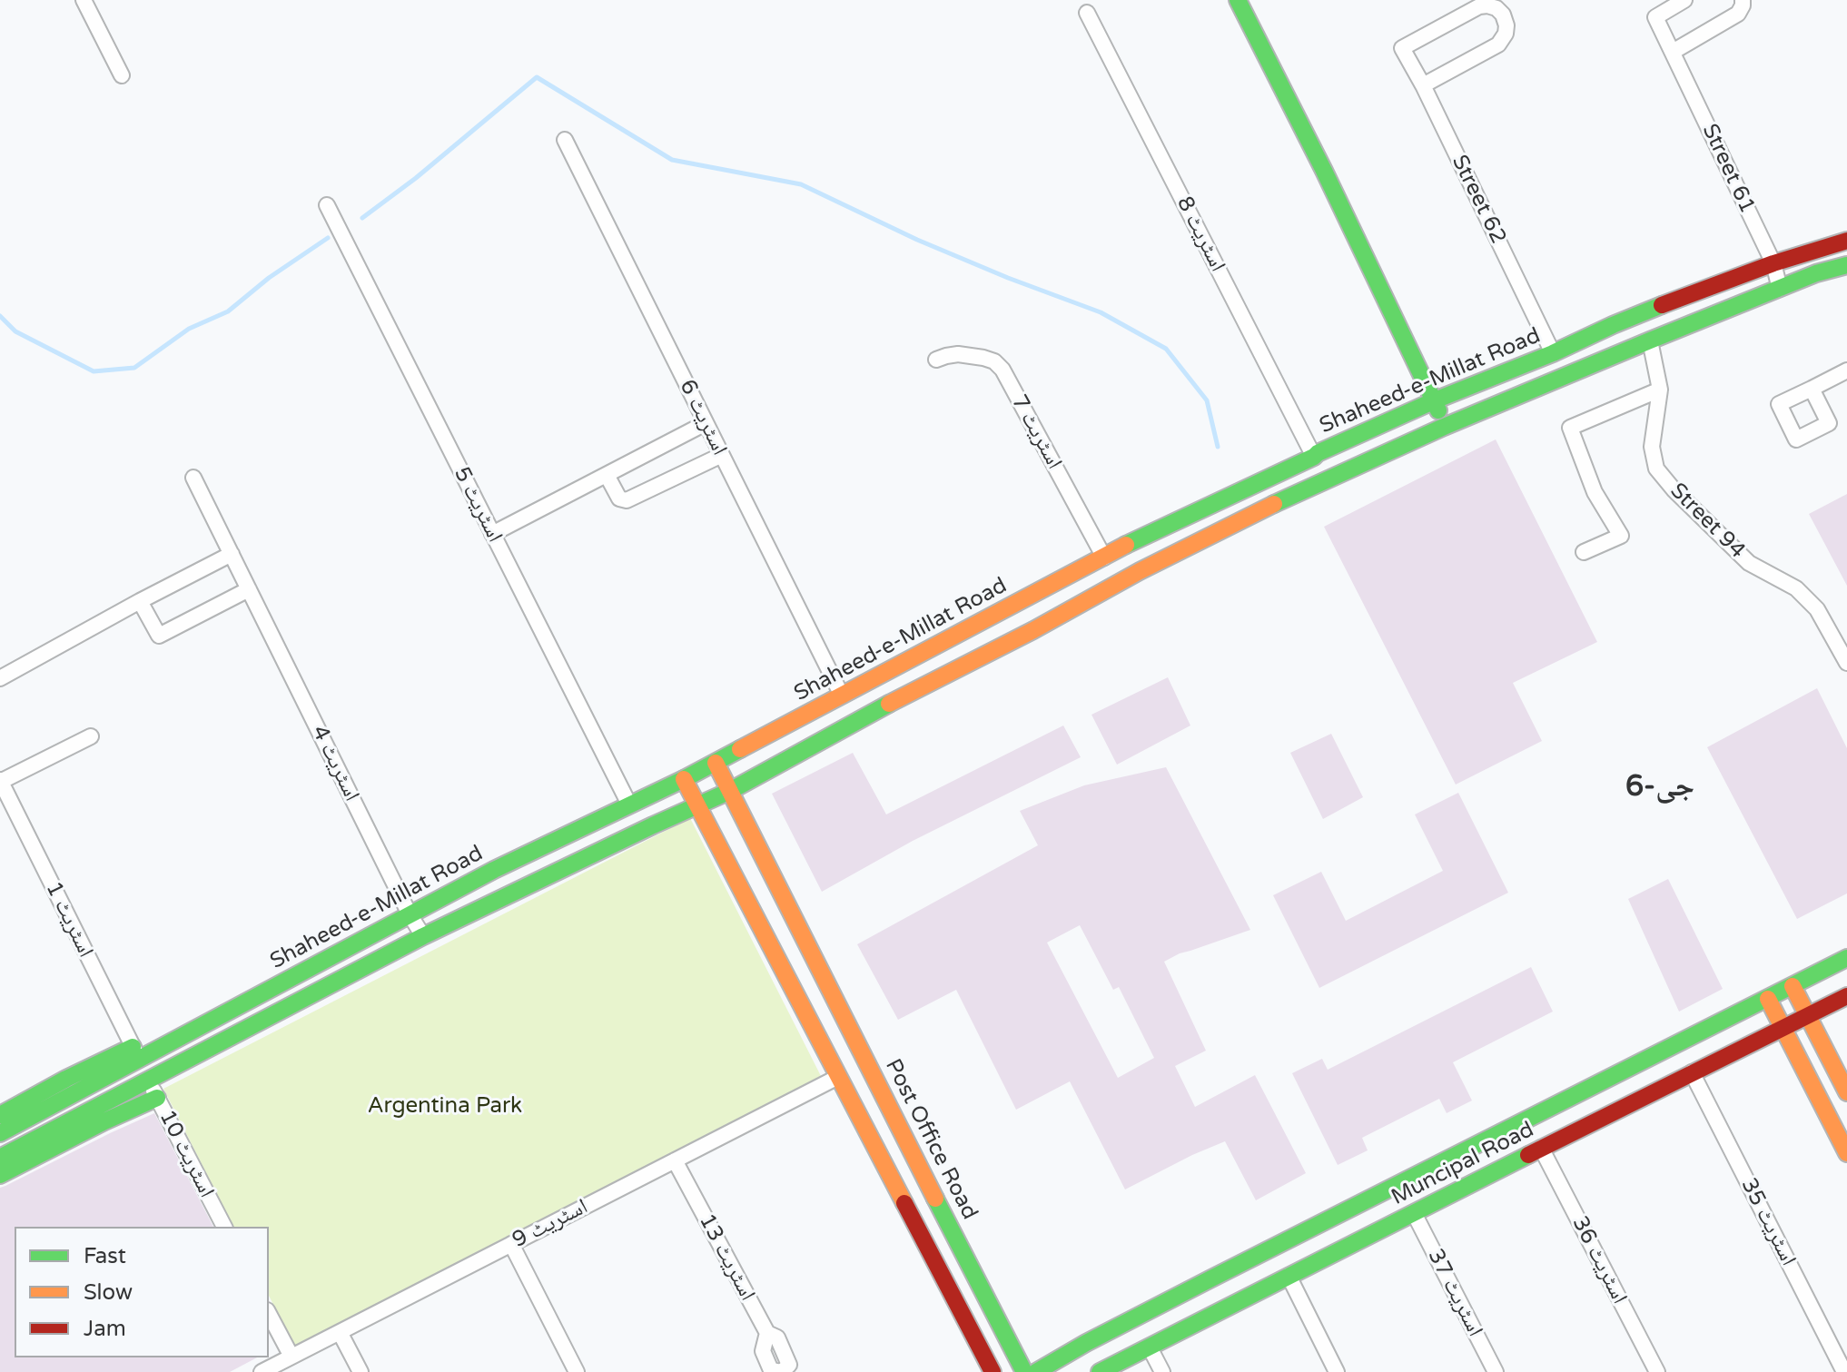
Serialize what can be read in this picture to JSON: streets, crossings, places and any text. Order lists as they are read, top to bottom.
{
  "streets": {
    "street": [
      "Street 61",
      "Street 62",
      "اسٹریٹ 8",
      "Shaheed-e-Millat Road",
      "اسٹریٹ 6",
      "اسٹریٹ 7",
      "اسٹریٹ 5",
      "Street 94",
      "اسٹریٹ 4",
      "اسٹریٹ 1",
      "Post Office Road",
      "اسٹریٹ 10",
      "Muncipal Road",
      "اسٹریٹ 35",
      "اسٹریٹ 9",
      "اسٹریٹ 13",
      "اسٹریٹ 36",
      "اسٹریٹ 37"
    ]
  },
  "crossings": [
    ["Street 61", "Shaheed-e-Millat Road"],
    ["Street 62", "Shaheed-e-Millat Road"],
    ["اسٹریٹ 8", "Shaheed-e-Millat Road"],
    ["Shaheed-e-Millat Road", "اسٹریٹ 6"],
    ["Shaheed-e-Millat Road", "اسٹریٹ 7"],
    ["Shaheed-e-Millat Road", "اسٹریٹ 5"],
    ["Shaheed-e-Millat Road", "Street 94"],
    ["Shaheed-e-Millat Road", "اسٹریٹ 4"],
    ["Shaheed-e-Millat Road", "اسٹریٹ 1"],
    ["Shaheed-e-Millat Road", "Post Office Road"],
    ["Shaheed-e-Millat Road", "اسٹریٹ 10"],
    ["Post Office Road", "اسٹریٹ 9"],
    ["Muncipal Road", "اسٹریٹ 35"],
    ["Muncipal Road", "اسٹریٹ 36"],
    ["Muncipal Road", "اسٹریٹ 37"],
    ["اسٹریٹ 9", "اسٹریٹ 13"]
  ],
  "districts": ["جی-6"],
  "parks": ["Argentina Park"],
  "legend": ["Fast", "Slow", "Jam"]
}
